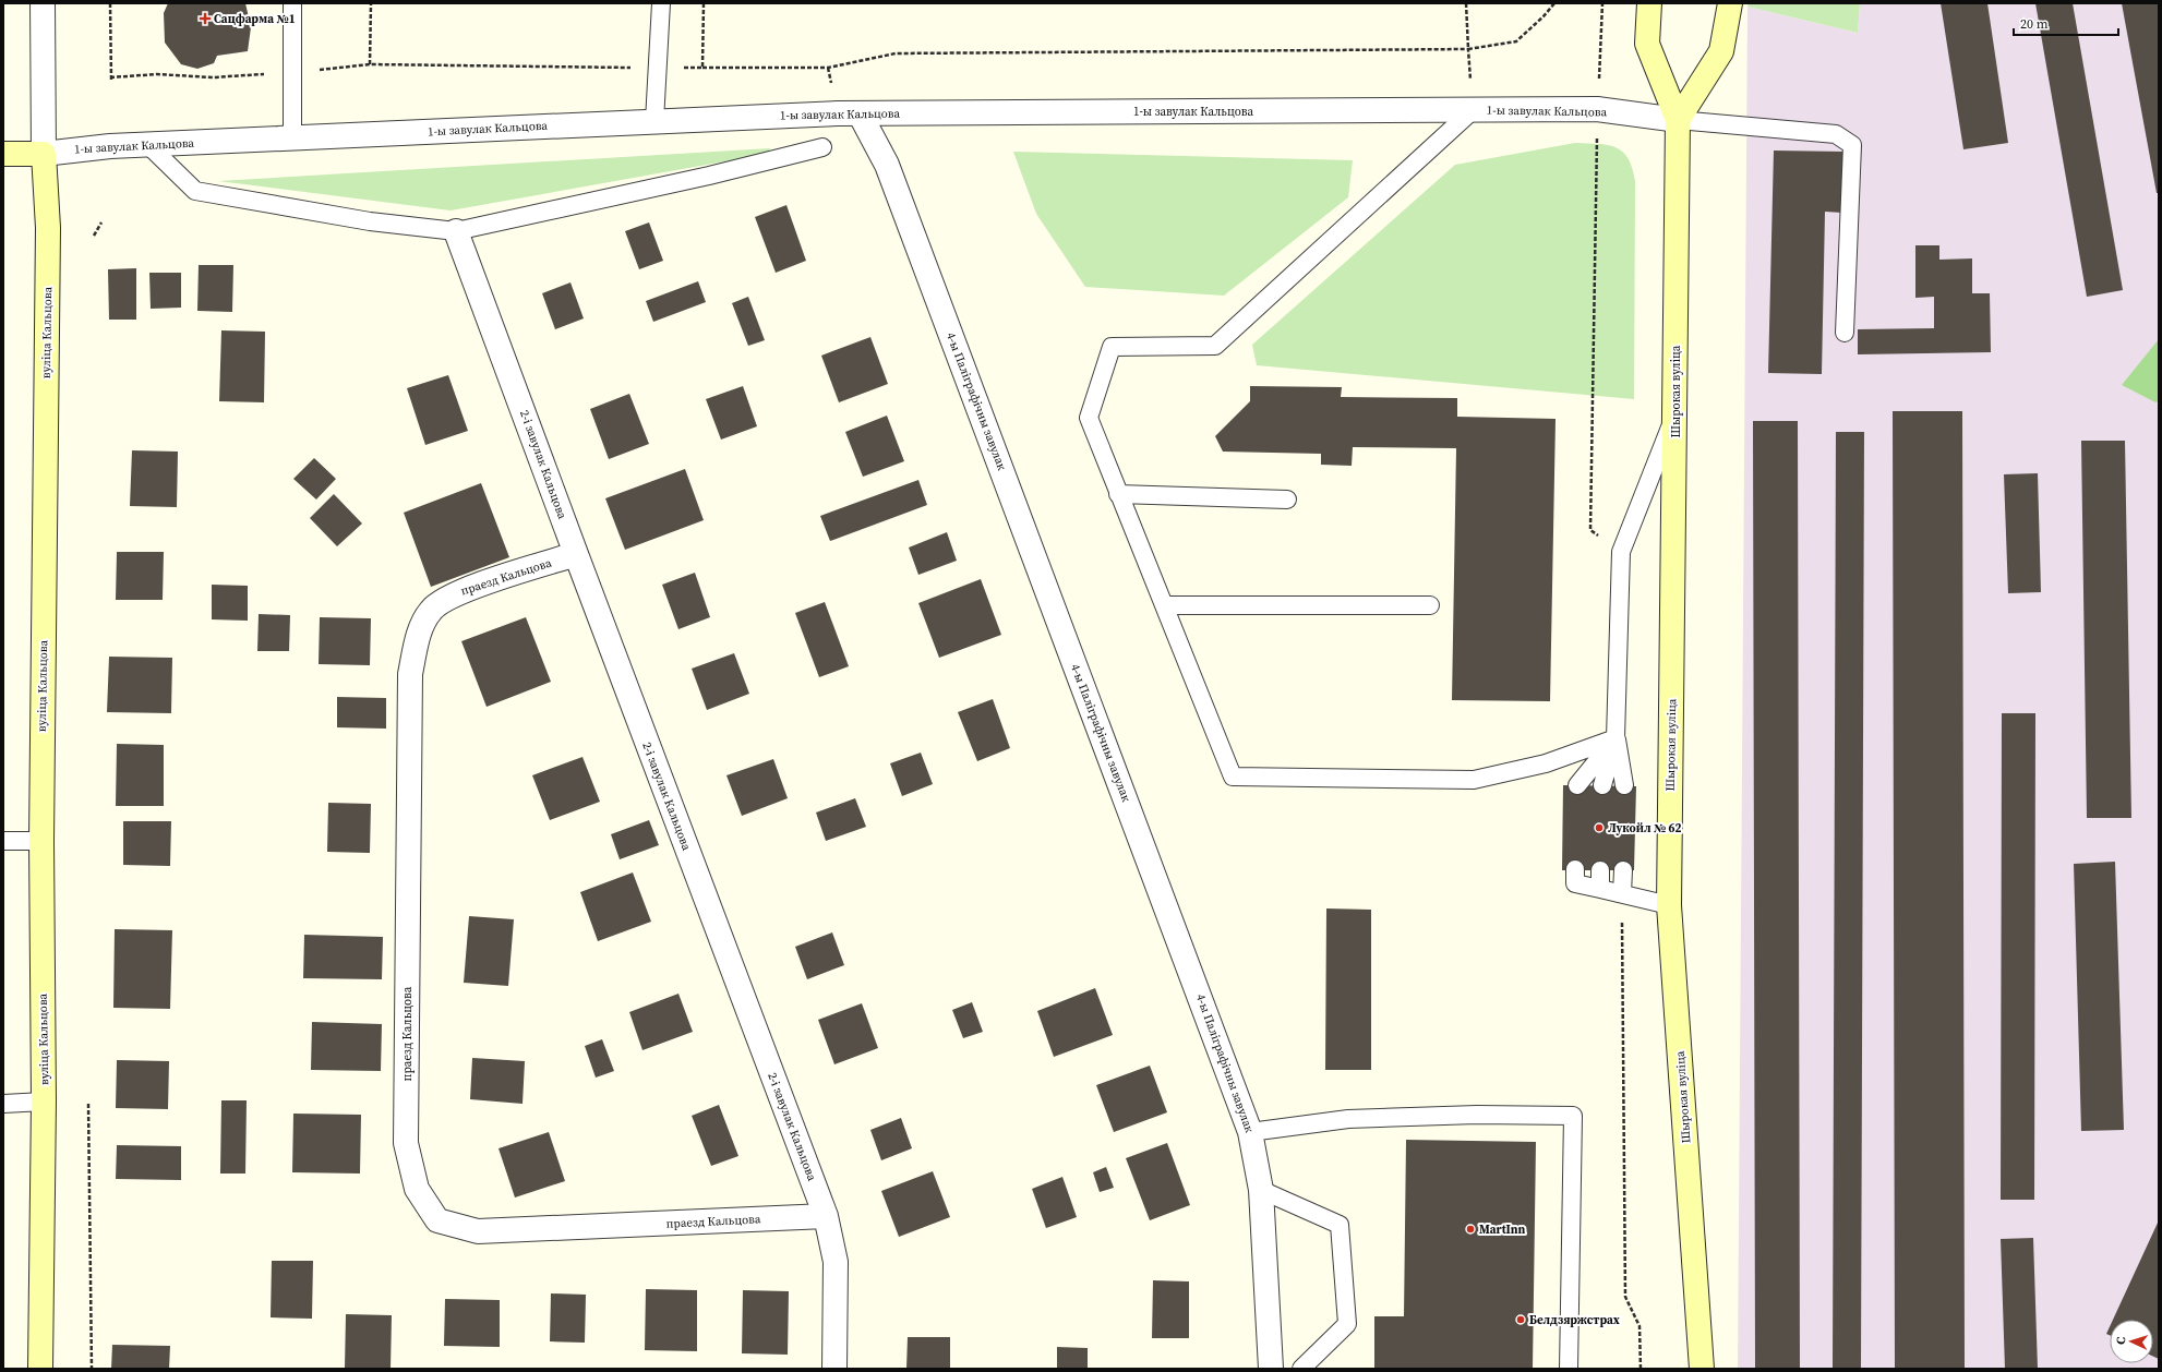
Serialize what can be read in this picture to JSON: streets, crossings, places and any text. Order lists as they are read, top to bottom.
{
  "streets": {
    "main road": ["1-ы завулак Кальцова", "вуліца Кальцова", "Шырокая вуліца"],
    "street": ["4-ы Паліграфічны завулак", "2-і завулак Кальцова", "праезд Кальцова"]
  },
  "crossings": [
    ["1-ы завулак Кальцова", "вуліца Кальцова"],
    ["1-ы завулак Кальцова", "Шырокая вуліца"],
    ["1-ы завулак Кальцова", "4-ы Паліграфічны завулак"],
    ["2-і завулак Кальцова", "праезд Кальцова"]
  ],
  "places": {
    "health": ["Сацфарма №1"],
    "other": ["Лукойл № 62", "MartInn", "Белдзяржстрах"]
  },
  "scale_bar": "20 m",
  "north": "left"
}
